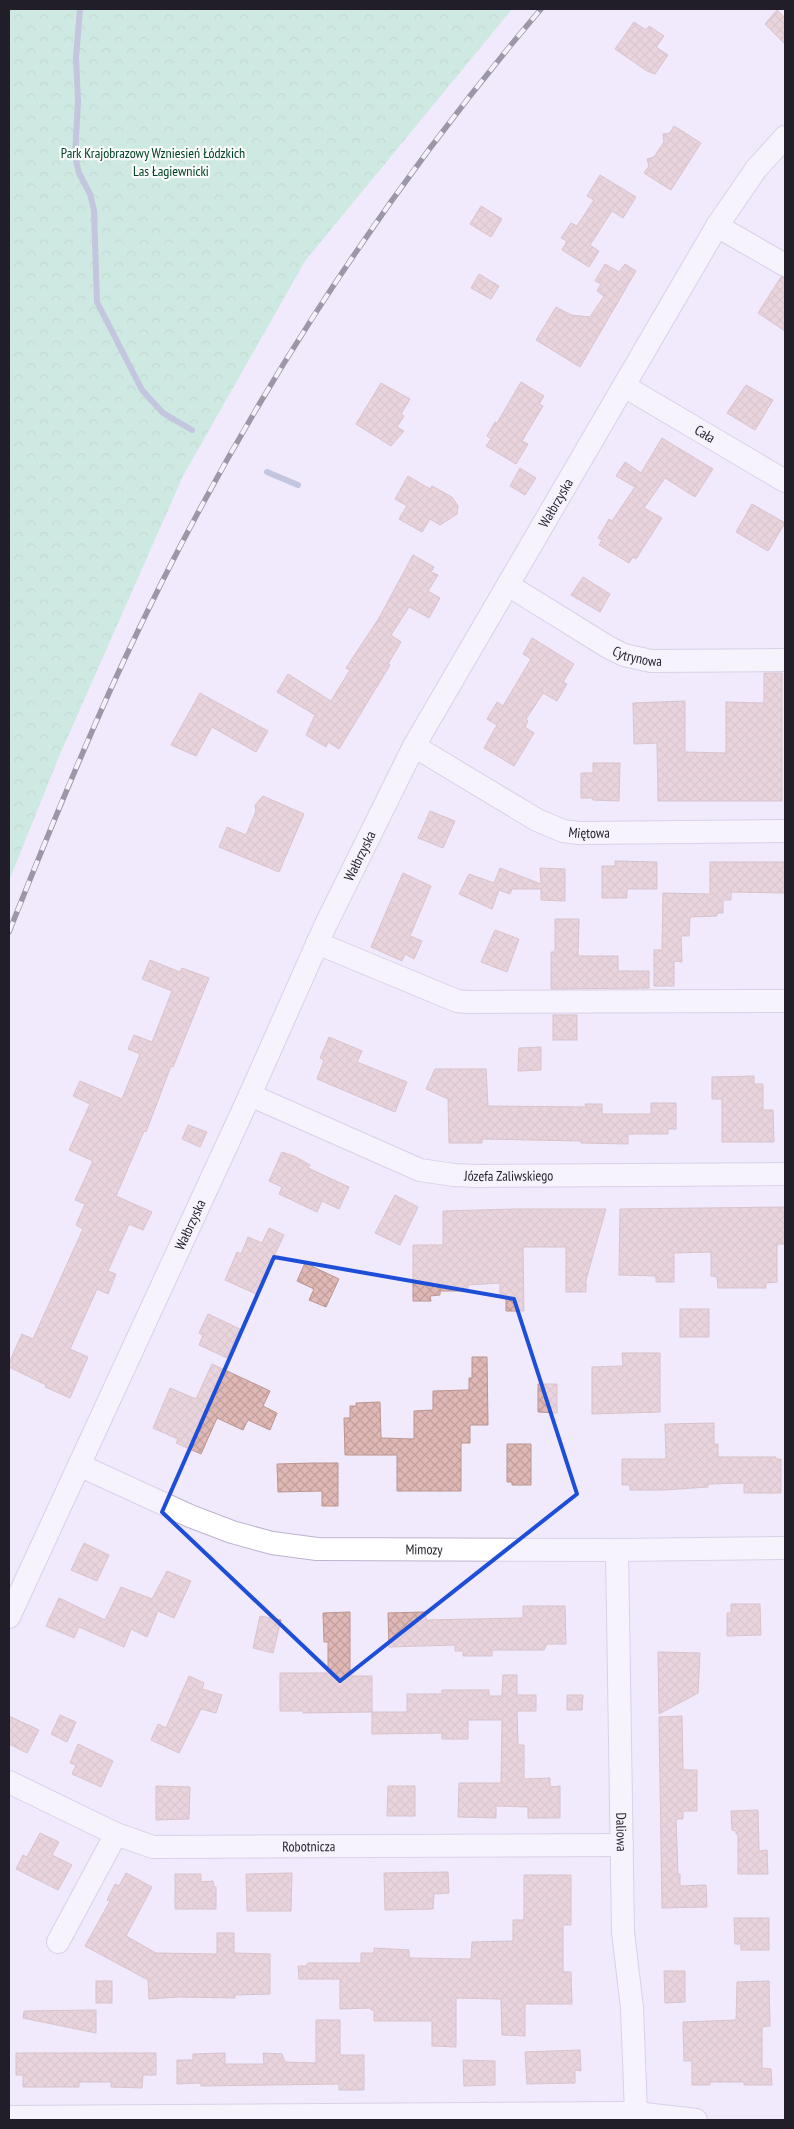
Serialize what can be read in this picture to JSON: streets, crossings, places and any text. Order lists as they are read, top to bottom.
{
  "streets": {
    "street": [
      "Cała",
      "Wałbrzyska",
      "Cytrynowa",
      "Miętowa",
      "Józefa Zaliwskiego",
      "Mimozy",
      "Daliowa",
      "Robotnicza"
    ]
  },
  "crossings": [
    ["Cała", "Wałbrzyska"],
    ["Wałbrzyska", "Cytrynowa"],
    ["Wałbrzyska", "Miętowa"],
    ["Wałbrzyska", "Józefa Zaliwskiego"],
    ["Wałbrzyska", "Mimozy"],
    ["Mimozy", "Daliowa"],
    ["Daliowa", "Robotnicza"]
  ],
  "parks": ["Park Krajobrazowy Wzniesień Łódzkich", "Las Łagiewnicki"]
}
